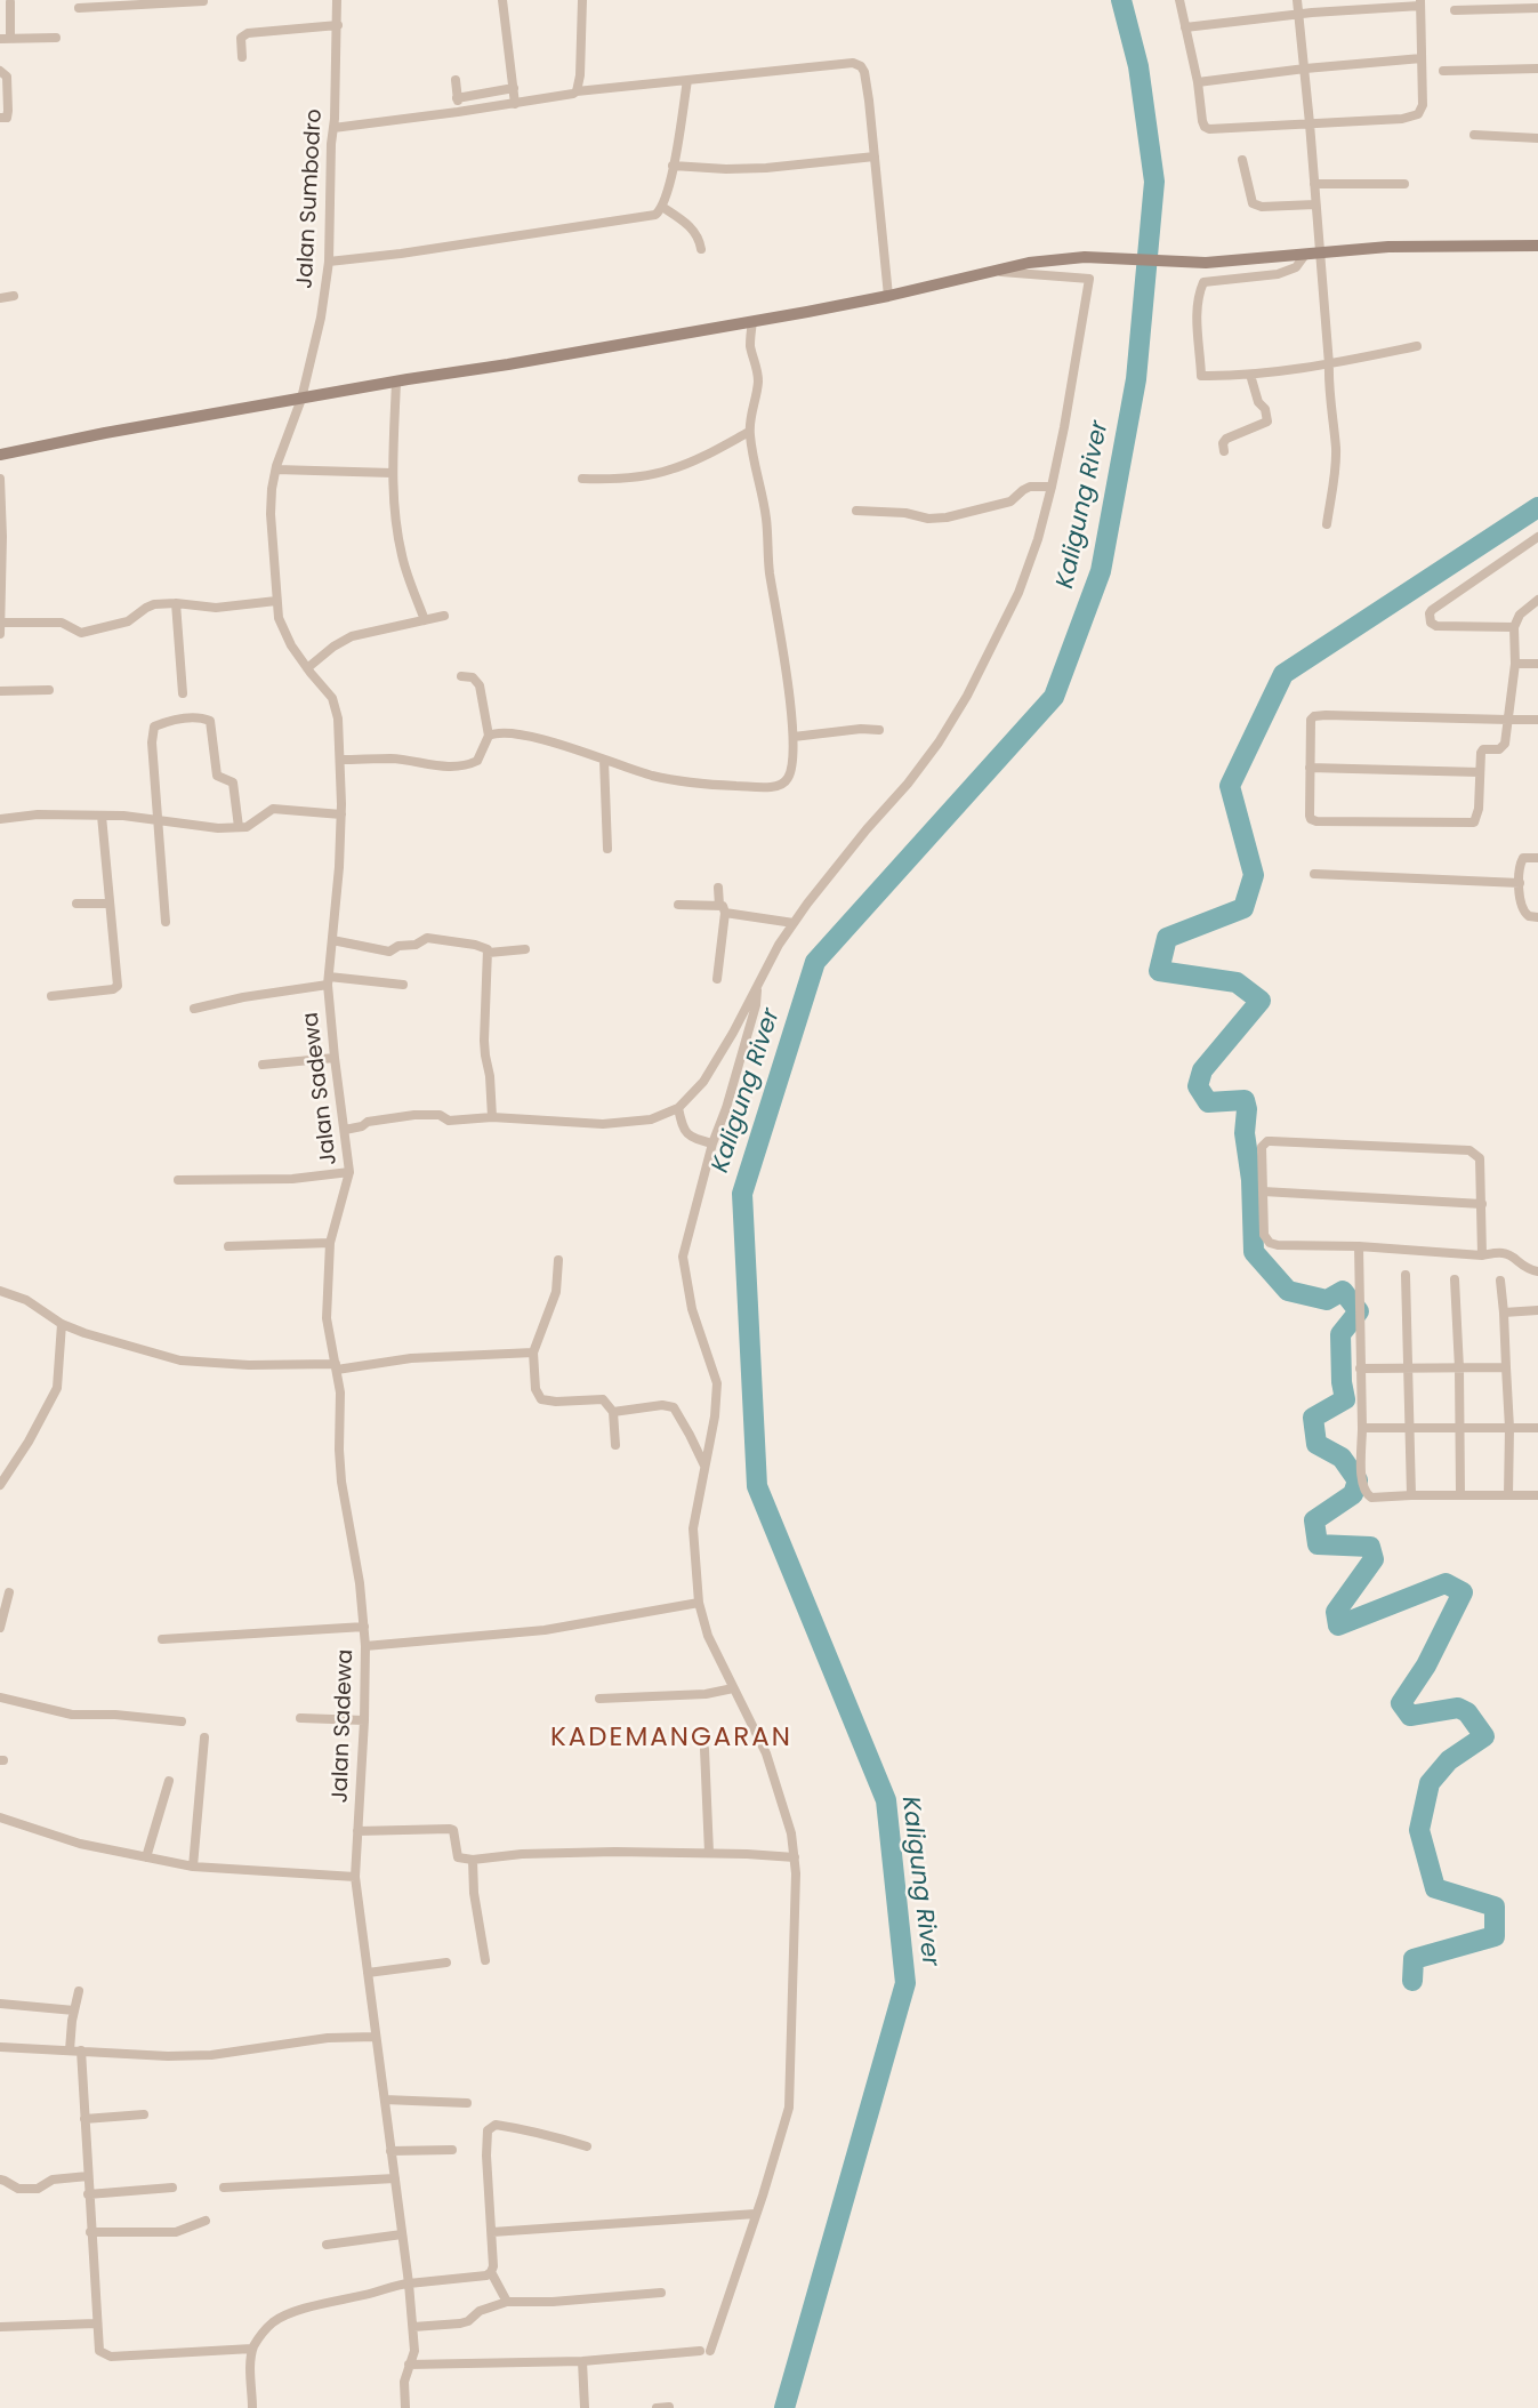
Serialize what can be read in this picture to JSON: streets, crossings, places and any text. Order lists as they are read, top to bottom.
{
  "streets": {
    "street": ["Jalan Sumbodro", "Jalan Sadewa"]
  },
  "crossings": [
    ["Jalan Sumbodro", "Jalan Sadewa"]
  ],
  "districts": ["KADEMANGARAN"],
  "water": ["Kaligung River"]
}
